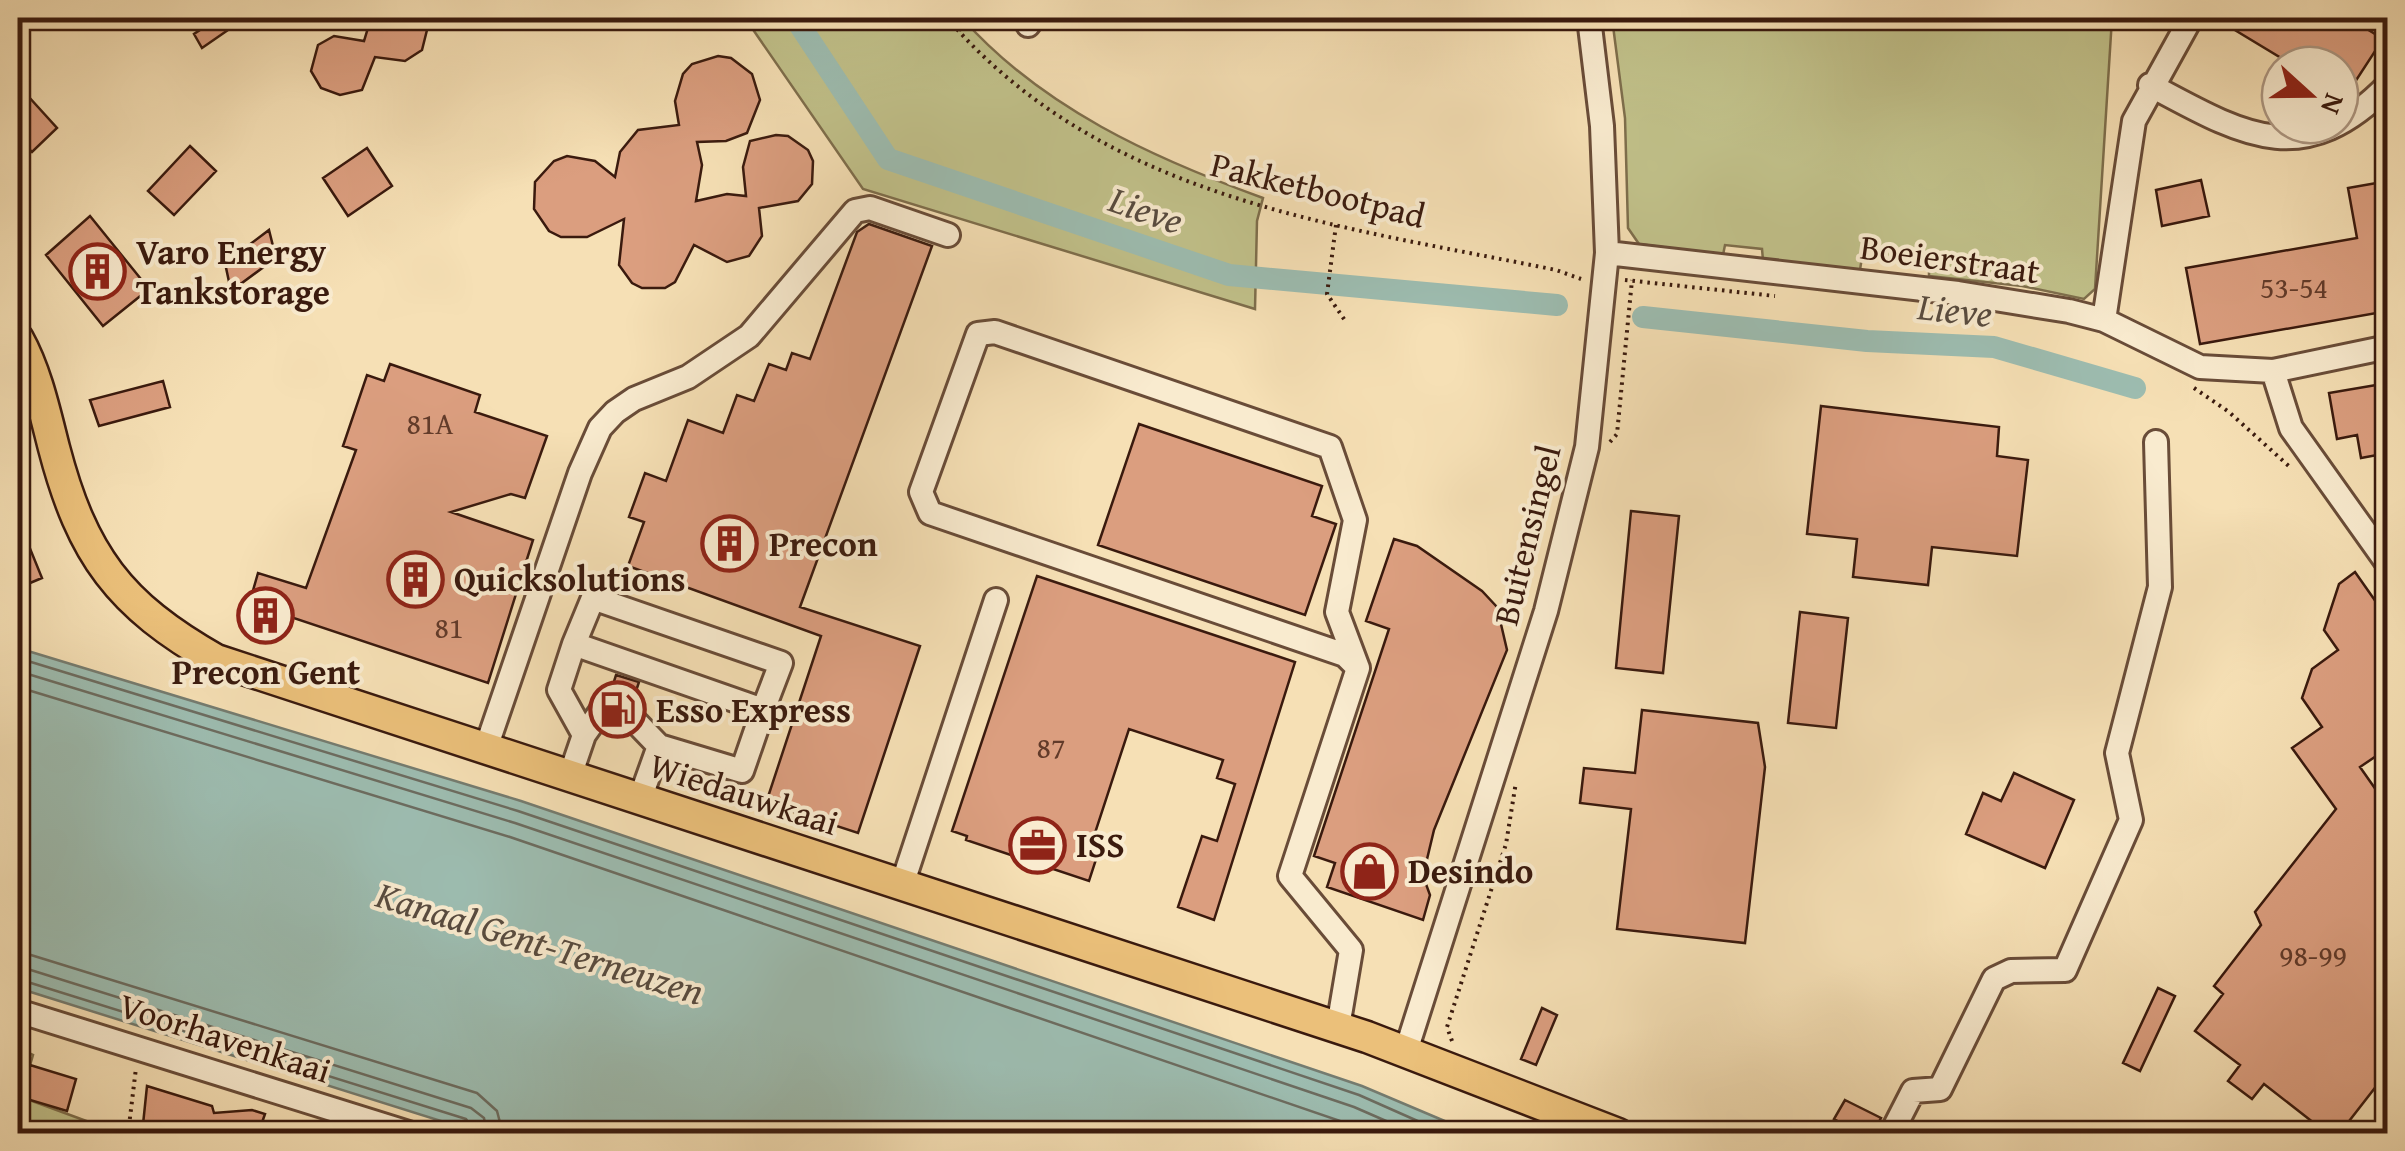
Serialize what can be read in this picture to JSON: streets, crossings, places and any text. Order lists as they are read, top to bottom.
{
  "streets": {
    "main road": ["Wiedauwkaai"],
    "street": ["Boeierstraat", "Buitensingel", "Voorhavenkaai"],
    "path": ["Pakketbootpad"]
  },
  "crossings": [
    ["Pakketbootpad", "Buitensingel"],
    ["Boeierstraat", "Buitensingel"],
    ["Buitensingel", "Wiedauwkaai"]
  ],
  "water": ["Lieve", "Kanaal Gent-Terneuzen"],
  "places": {
    "building": [
      "Varo Energy Tankstorage",
      "Precon",
      "Quicksolutions",
      "Precon Gent"
    ],
    "fuel station": ["Esso Express"],
    "office": ["ISS"],
    "shop": ["Desindo"]
  },
  "house_numbers": [
    "53-54",
    "81A",
    "81",
    "87",
    "98-99"
  ],
  "north": "right"
}
